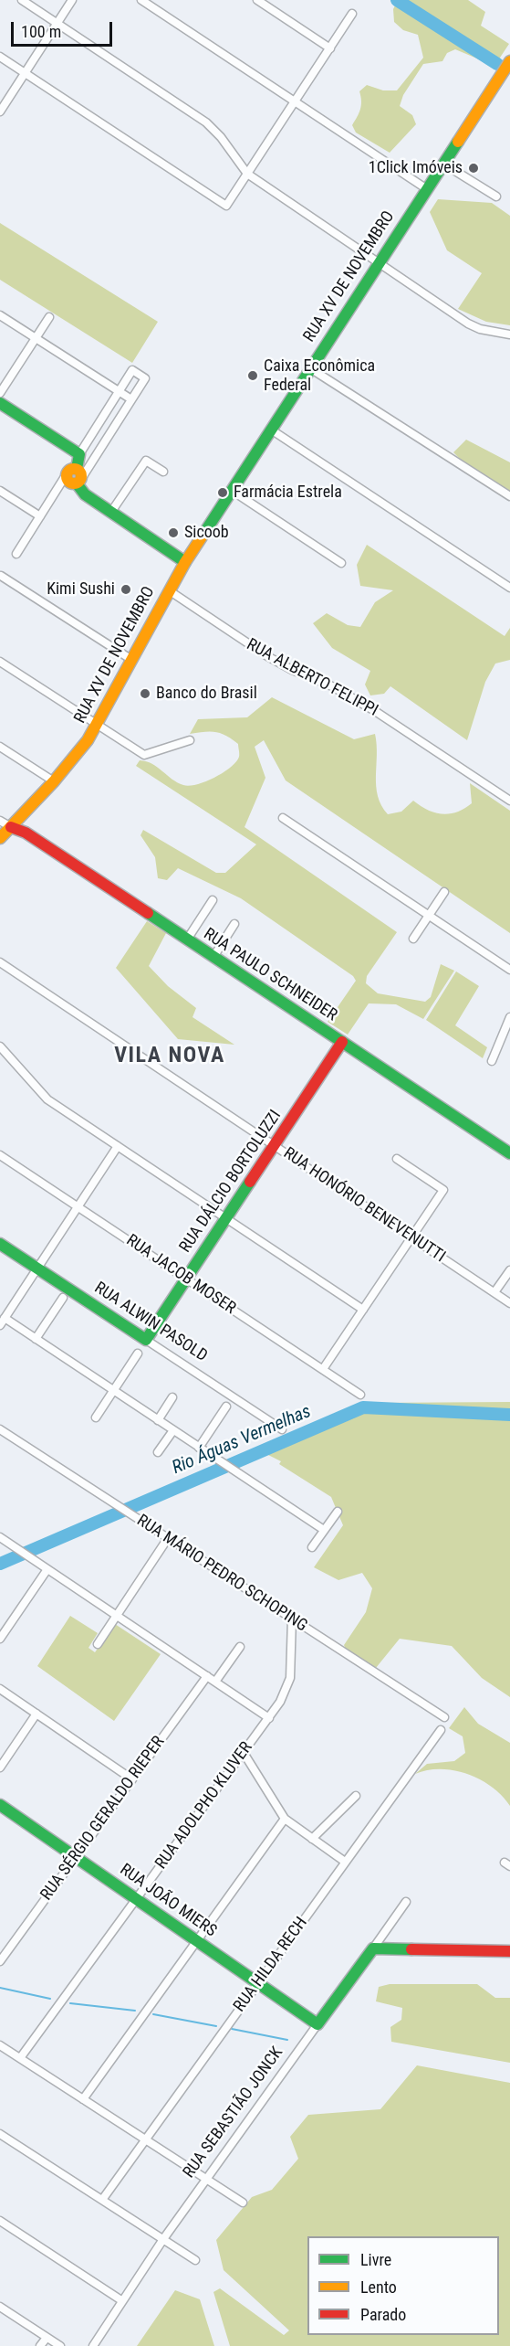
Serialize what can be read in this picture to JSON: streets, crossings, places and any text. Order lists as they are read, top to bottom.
{
  "streets": {
    "street": [
      "RUA XV DE NOVEMBRO",
      "RUA ALBERTO FELIPPI",
      "RUA PAULO SCHNEIDER",
      "RUA DÁLCIO BORTOLUZZI",
      "RUA HONÓRIO BENEVENUTTI",
      "RUA JACOB MOSER",
      "RUA ALWIN PASOLD",
      "RUA MÁRIO PEDRO SCHOPING",
      "RUA ADOLPHO KLUVER",
      "RUA SÉRGIO GERALDO RIEPER",
      "RUA JOÃO MIERS",
      "RUA HILDA RECH",
      "RUA SEBASTIÃO JONCK"
    ]
  },
  "crossings": [
    ["RUA XV DE NOVEMBRO", "RUA ALBERTO FELIPPI"],
    ["RUA XV DE NOVEMBRO", "RUA PAULO SCHNEIDER"],
    ["RUA PAULO SCHNEIDER", "RUA DÁLCIO BORTOLUZZI"],
    ["RUA DÁLCIO BORTOLUZZI", "RUA HONÓRIO BENEVENUTTI"],
    ["RUA DÁLCIO BORTOLUZZI", "RUA JACOB MOSER"],
    ["RUA DÁLCIO BORTOLUZZI", "RUA ALWIN PASOLD"],
    ["RUA MÁRIO PEDRO SCHOPING", "RUA ADOLPHO KLUVER"],
    ["RUA ADOLPHO KLUVER", "RUA JOÃO MIERS"],
    ["RUA SÉRGIO GERALDO RIEPER", "RUA JOÃO MIERS"],
    ["RUA JOÃO MIERS", "RUA HILDA RECH"],
    ["RUA JOÃO MIERS", "RUA SEBASTIÃO JONCK"]
  ],
  "districts": ["VILA NOVA"],
  "water": ["Rio Águas Vermelhas"],
  "places": [
    "1Click Imóveis",
    "Caixa Econômica Federal",
    "Farmácia Estrela",
    "Sicoob",
    "Kimi Sushi",
    "Banco do Brasil"
  ],
  "legend": ["Livre", "Lento", "Parado"],
  "scale_bar": "100 m"
}
